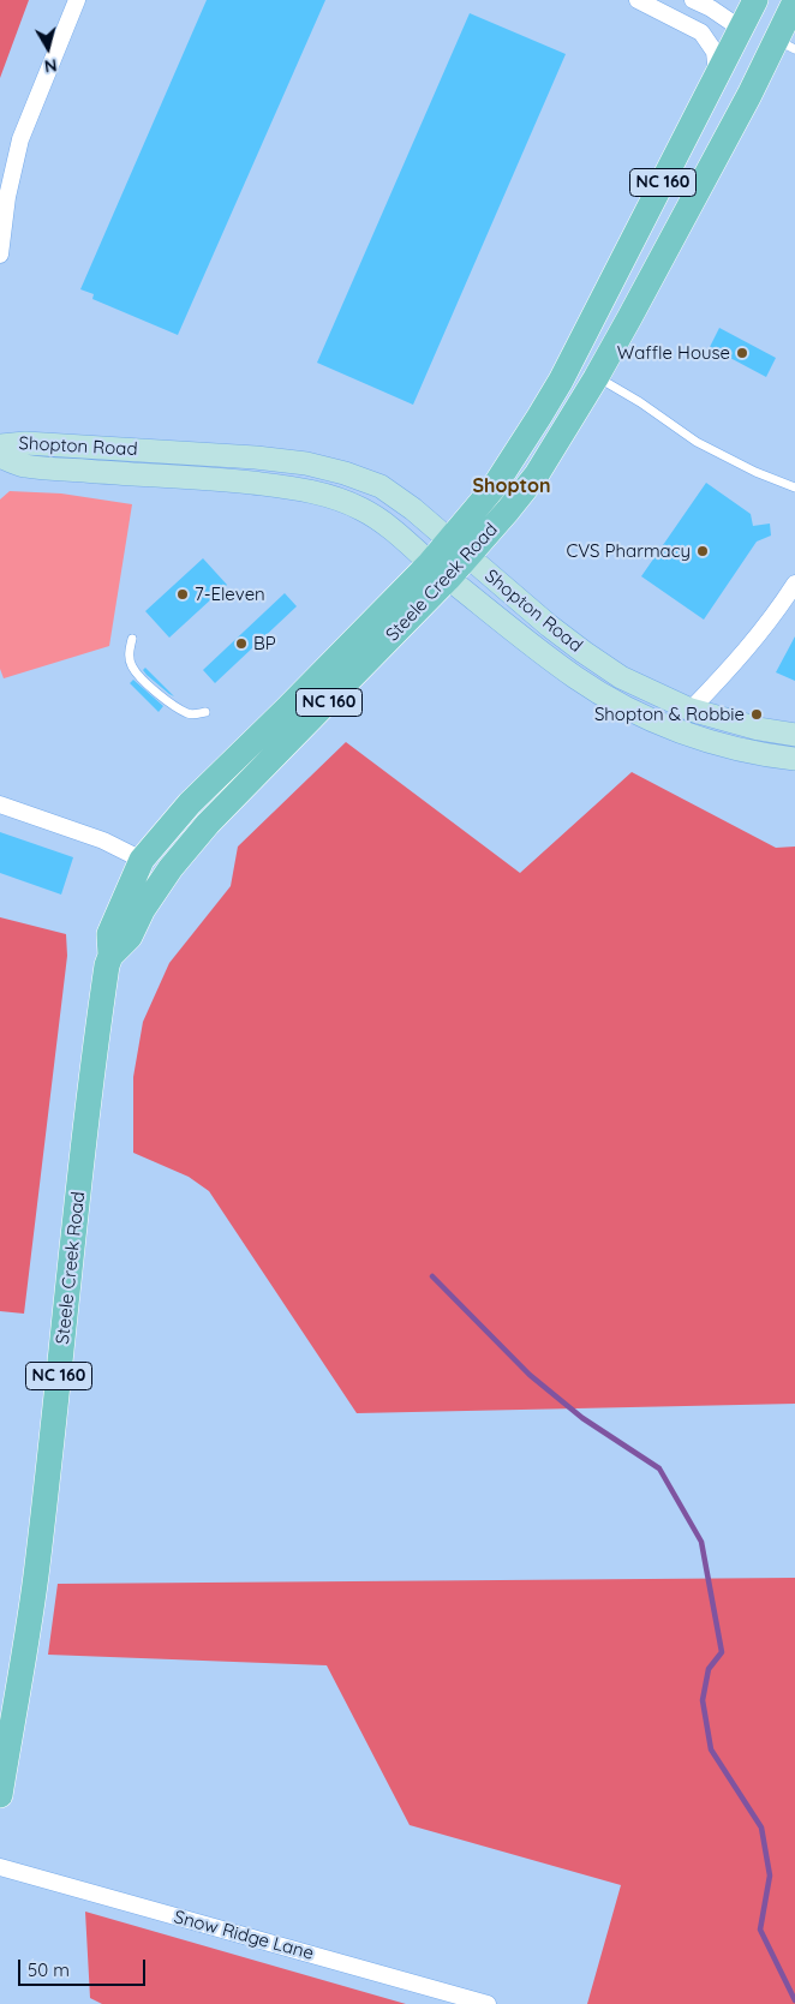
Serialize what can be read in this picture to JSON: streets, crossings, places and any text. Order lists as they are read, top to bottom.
{
  "streets": {
    "main road": ["NC 160", "Steele Creek Road"],
    "street": ["Shopton Road", "Snow Ridge Lane"]
  },
  "crossings": [
    ["Shopton Road", "Steele Creek Road"]
  ],
  "districts": ["Shopton"],
  "places": [
    "Waffle House",
    "CVS Pharmacy",
    "7-Eleven",
    "BP",
    "Shopton & Robbie"
  ],
  "scale_bar": "50 m",
  "north": "bottom"
}
